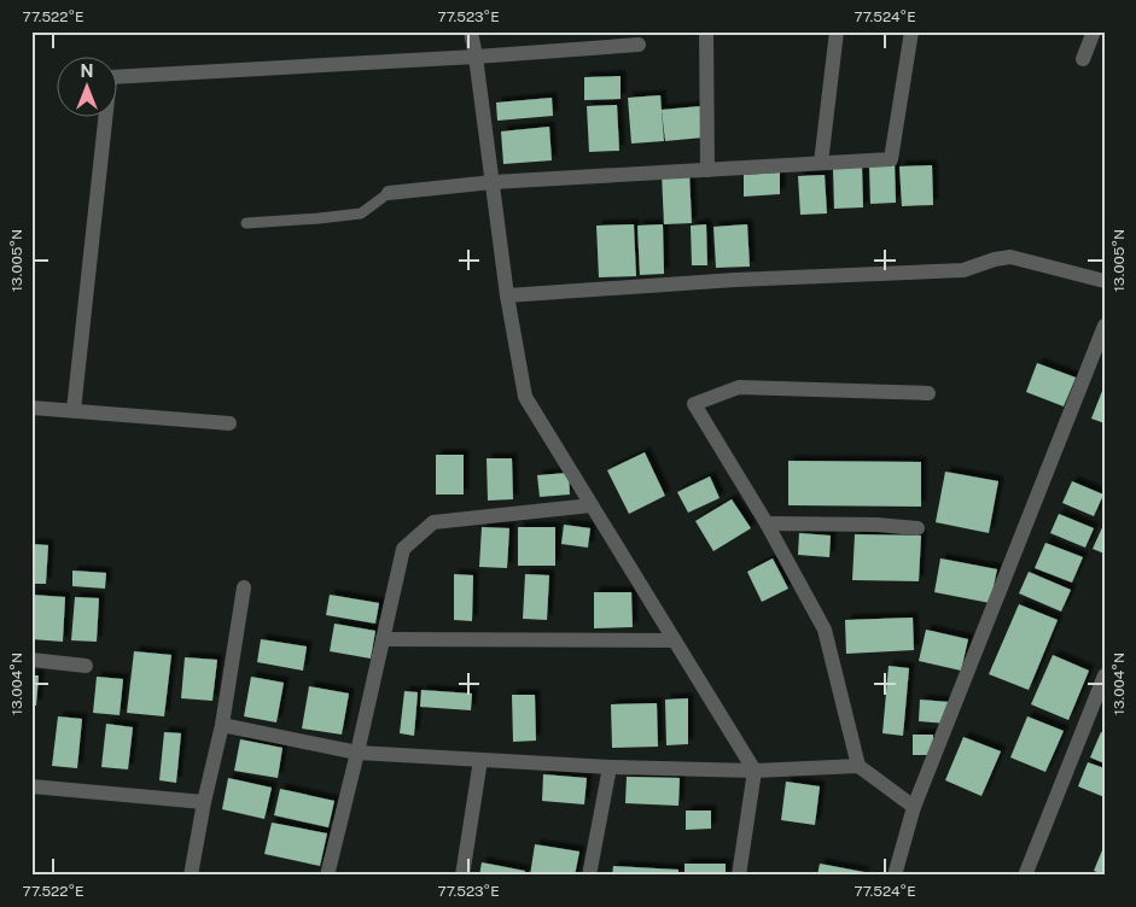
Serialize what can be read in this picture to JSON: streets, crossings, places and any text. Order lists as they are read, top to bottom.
{
  "north": "top",
  "coordinates": [
    "77.522°E",
    "77.523°E",
    "77.524°E",
    "13.005°N",
    "13.004°N"
  ]
}
